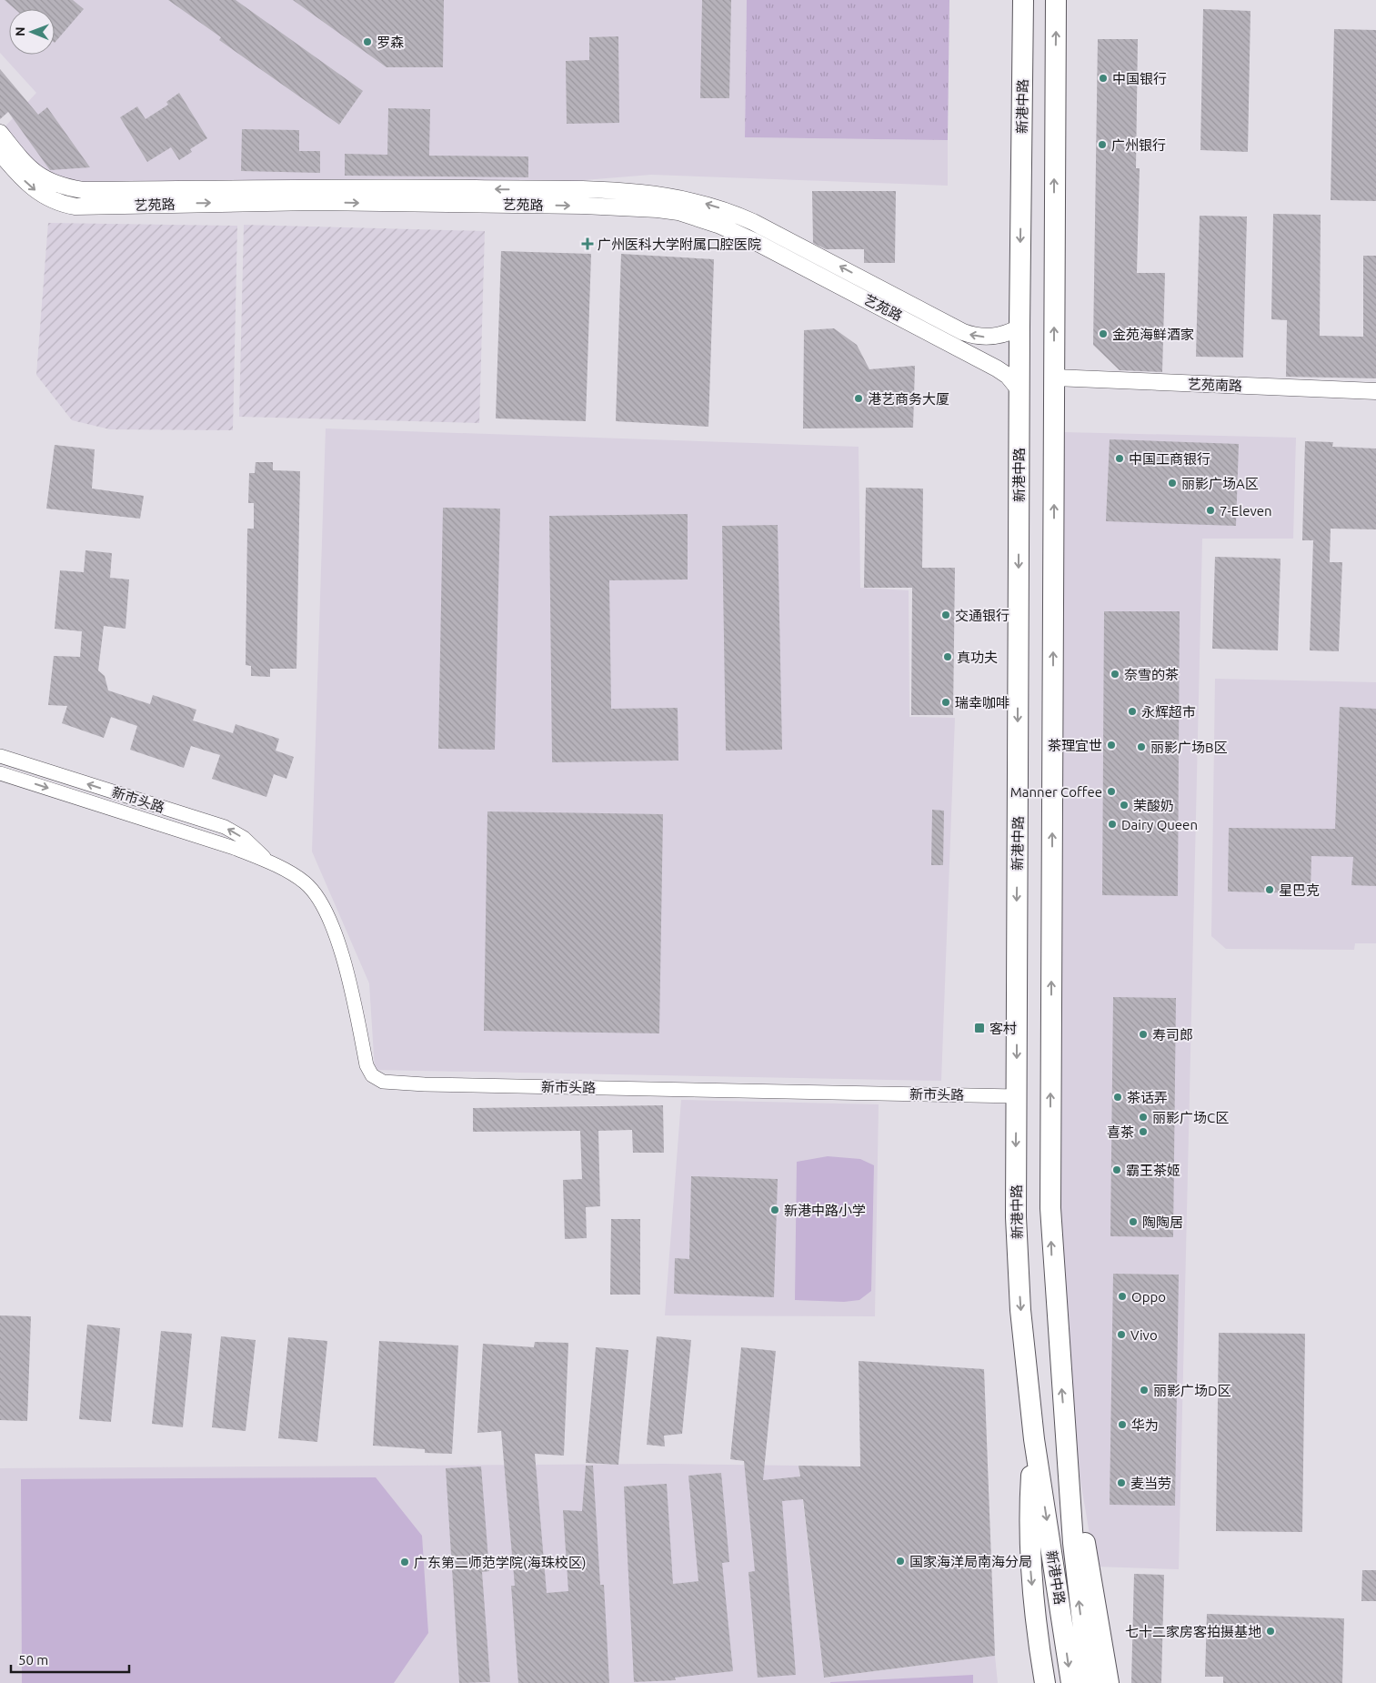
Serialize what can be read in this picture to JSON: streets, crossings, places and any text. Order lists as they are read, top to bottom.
{
  "streets": {
    "main road": ["新港中路"],
    "street": ["艺苑路", "艺苑南路", "新市头路"]
  },
  "crossings": [
    ["新港中路", "艺苑路"],
    ["新港中路", "艺苑南路"],
    ["新港中路", "新市头路"]
  ],
  "places": {
    "other": [
      "罗森",
      "中国银行",
      "广州银行",
      "金苑海鲜酒家",
      "港艺商务大厦",
      "中国工商银行",
      "丽影广场A区",
      "7-Eleven",
      "交通银行",
      "真功夫",
      "奈雪的茶",
      "瑞幸咖啡",
      "永辉超市",
      "茶理宜世",
      "丽影广场B区",
      "Manner Coffee",
      "茉酸奶",
      "Dairy Queen",
      "星巴克",
      "寿司郎",
      "茶话弄",
      "丽影广场C区",
      "喜茶",
      "霸王茶姬",
      "新港中路小学",
      "陶陶居",
      "Oppo",
      "Vivo",
      "丽影广场D区",
      "华为",
      "麦当劳",
      "国家海洋局南海分局",
      "广东第二师范学院(海珠校区)",
      "七十二家房客拍摄基地"
    ],
    "health": ["广州医科大学附属口腔医院"],
    "transit": ["客村"]
  },
  "scale_bar": "50 m",
  "north": "left"
}
